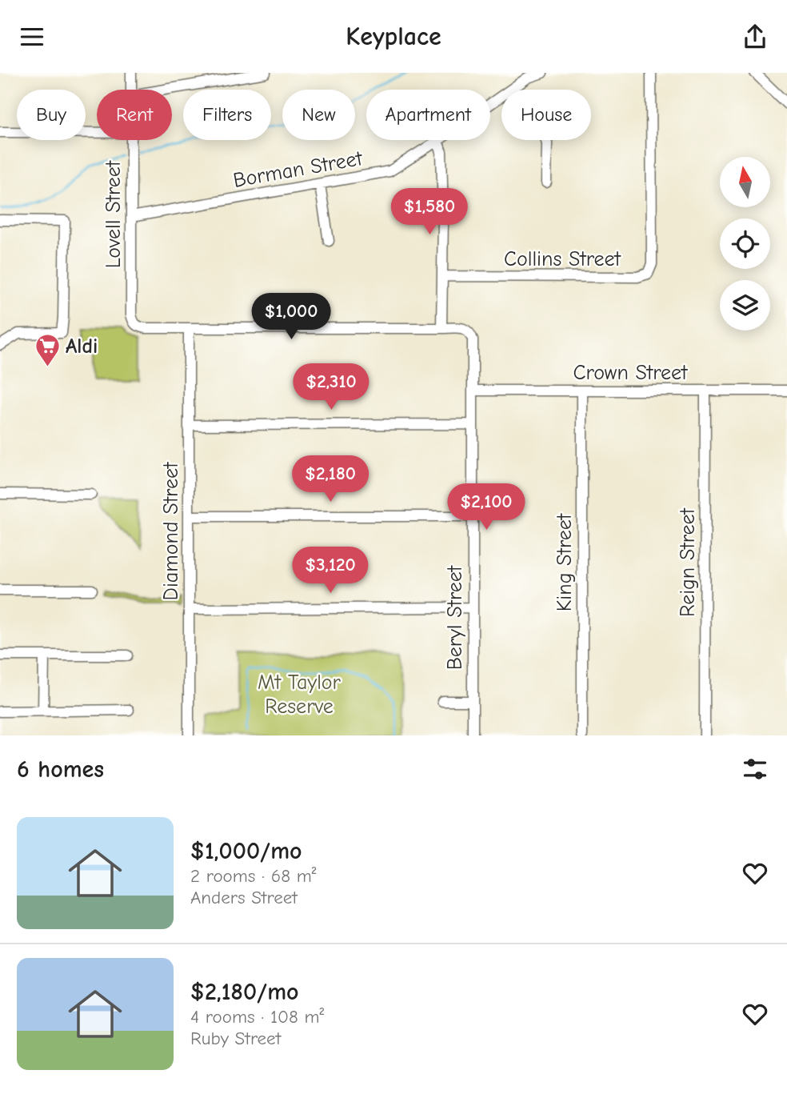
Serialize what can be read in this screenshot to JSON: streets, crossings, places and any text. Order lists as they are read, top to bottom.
{
  "streets": {
    "street": [
      "Borman Street",
      "Lovell Street",
      "Collins Street",
      "Crown Street",
      "Diamond Street",
      "King Street",
      "Reign Street",
      "Beryl Street"
    ]
  },
  "crossings": [
    ["Borman Street", "Lovell Street"],
    ["Lovell Street", "Diamond Street"],
    ["Crown Street", "King Street"],
    ["Crown Street", "Reign Street"],
    ["Crown Street", "Beryl Street"]
  ],
  "parks": ["Mt Taylor Reserve"],
  "places": {
    "supermarket": ["Aldi"]
  },
  "north": "top",
  "page": {
    "header": "Keyplace",
    "chip": [
      "Buy",
      "Rent",
      "Filters",
      "New",
      "Apartment",
      "House"
    ],
    "price": [
      "$1,580",
      "$1,000",
      "$2,310",
      "$2,180",
      "$2,100",
      "$3,120"
    ],
    "heading": "6 homes",
    "list": [
      {
        "name": "$1,000/mo",
        "note": "2 rooms · 68 m² · Anders Street"
      },
      {
        "name": "$2,180/mo",
        "note": "4 rooms · 108 m² · Ruby Street"
      }
    ]
  }
}
